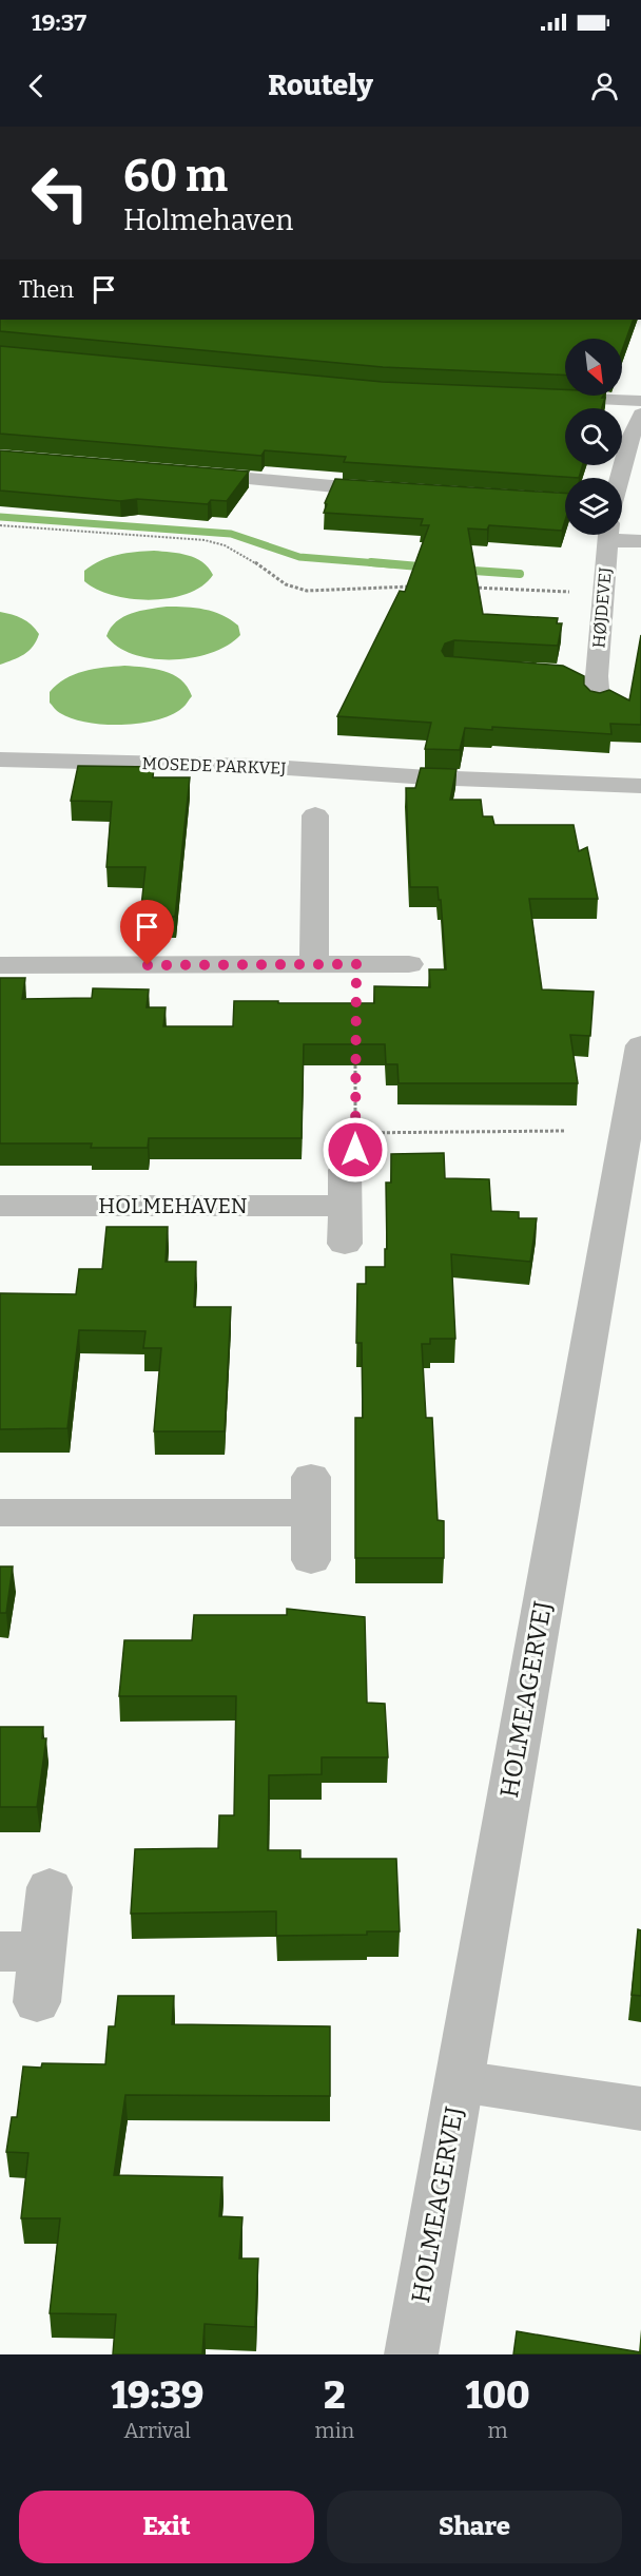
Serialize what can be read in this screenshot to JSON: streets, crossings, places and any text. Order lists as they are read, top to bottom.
{
  "streets": {
    "street": [
      "HØJDEVEJ",
      "MOSEDE PARKVEJ",
      "HOLMEHAVEN",
      "HOLMEAGERVEJ"
    ]
  },
  "north": "bottom right",
  "page": {
    "status": "19:37",
    "header": "Routely",
    "turn": ["60 m", "Holmehaven"],
    "then": "Then",
    "eta": [
      "19:39",
      "Arrival",
      "2",
      "min",
      "100",
      "m"
    ],
    "buttons": ["Exit", "Share"]
  }
}
